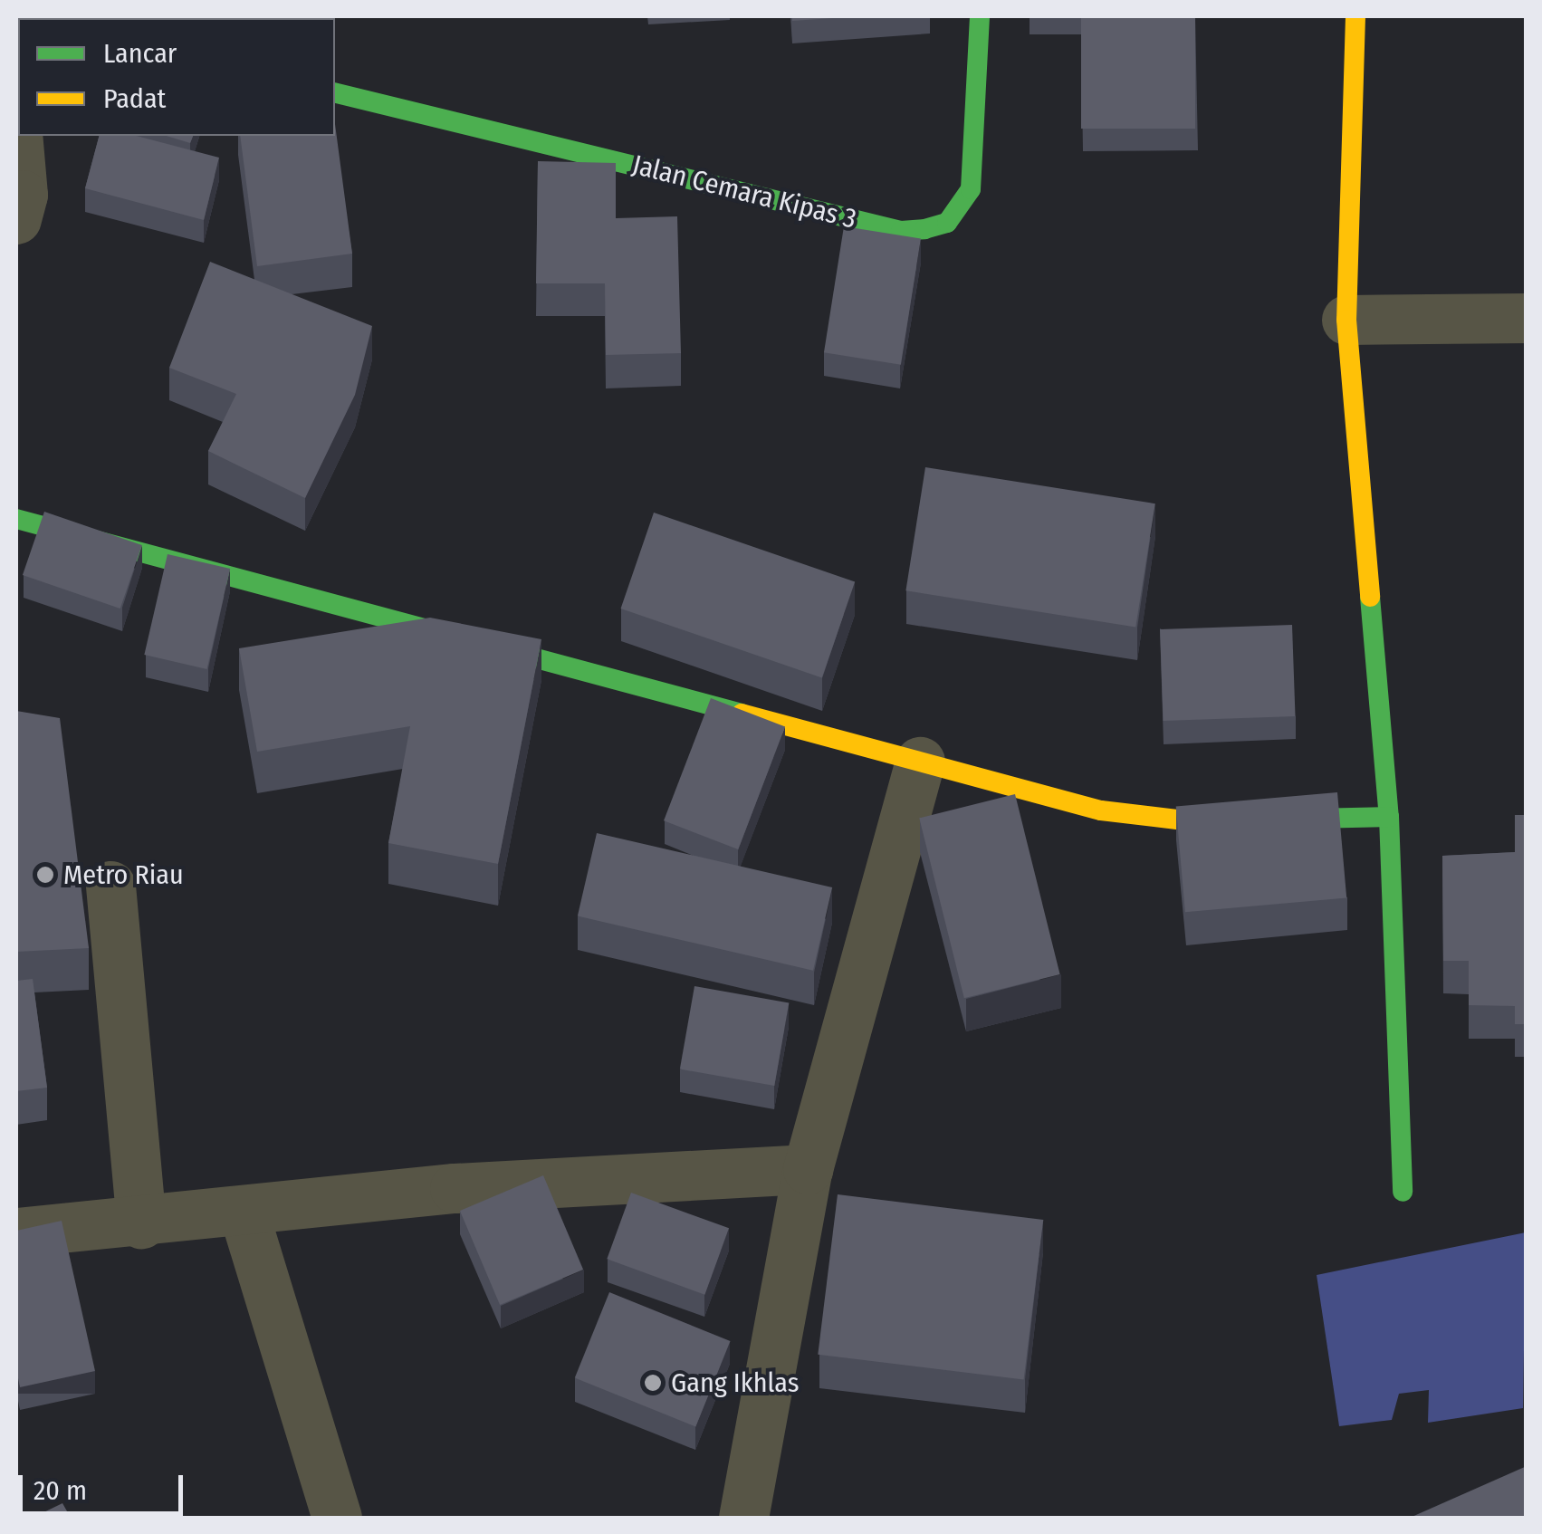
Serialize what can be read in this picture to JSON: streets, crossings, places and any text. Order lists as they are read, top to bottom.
{
  "streets": {
    "street": ["Jalan Cemara Kipas 3"]
  },
  "places": ["Metro Riau", "Gang Ikhlas"],
  "legend": ["Lancar", "Padat"],
  "scale_bar": "20 m"
}
